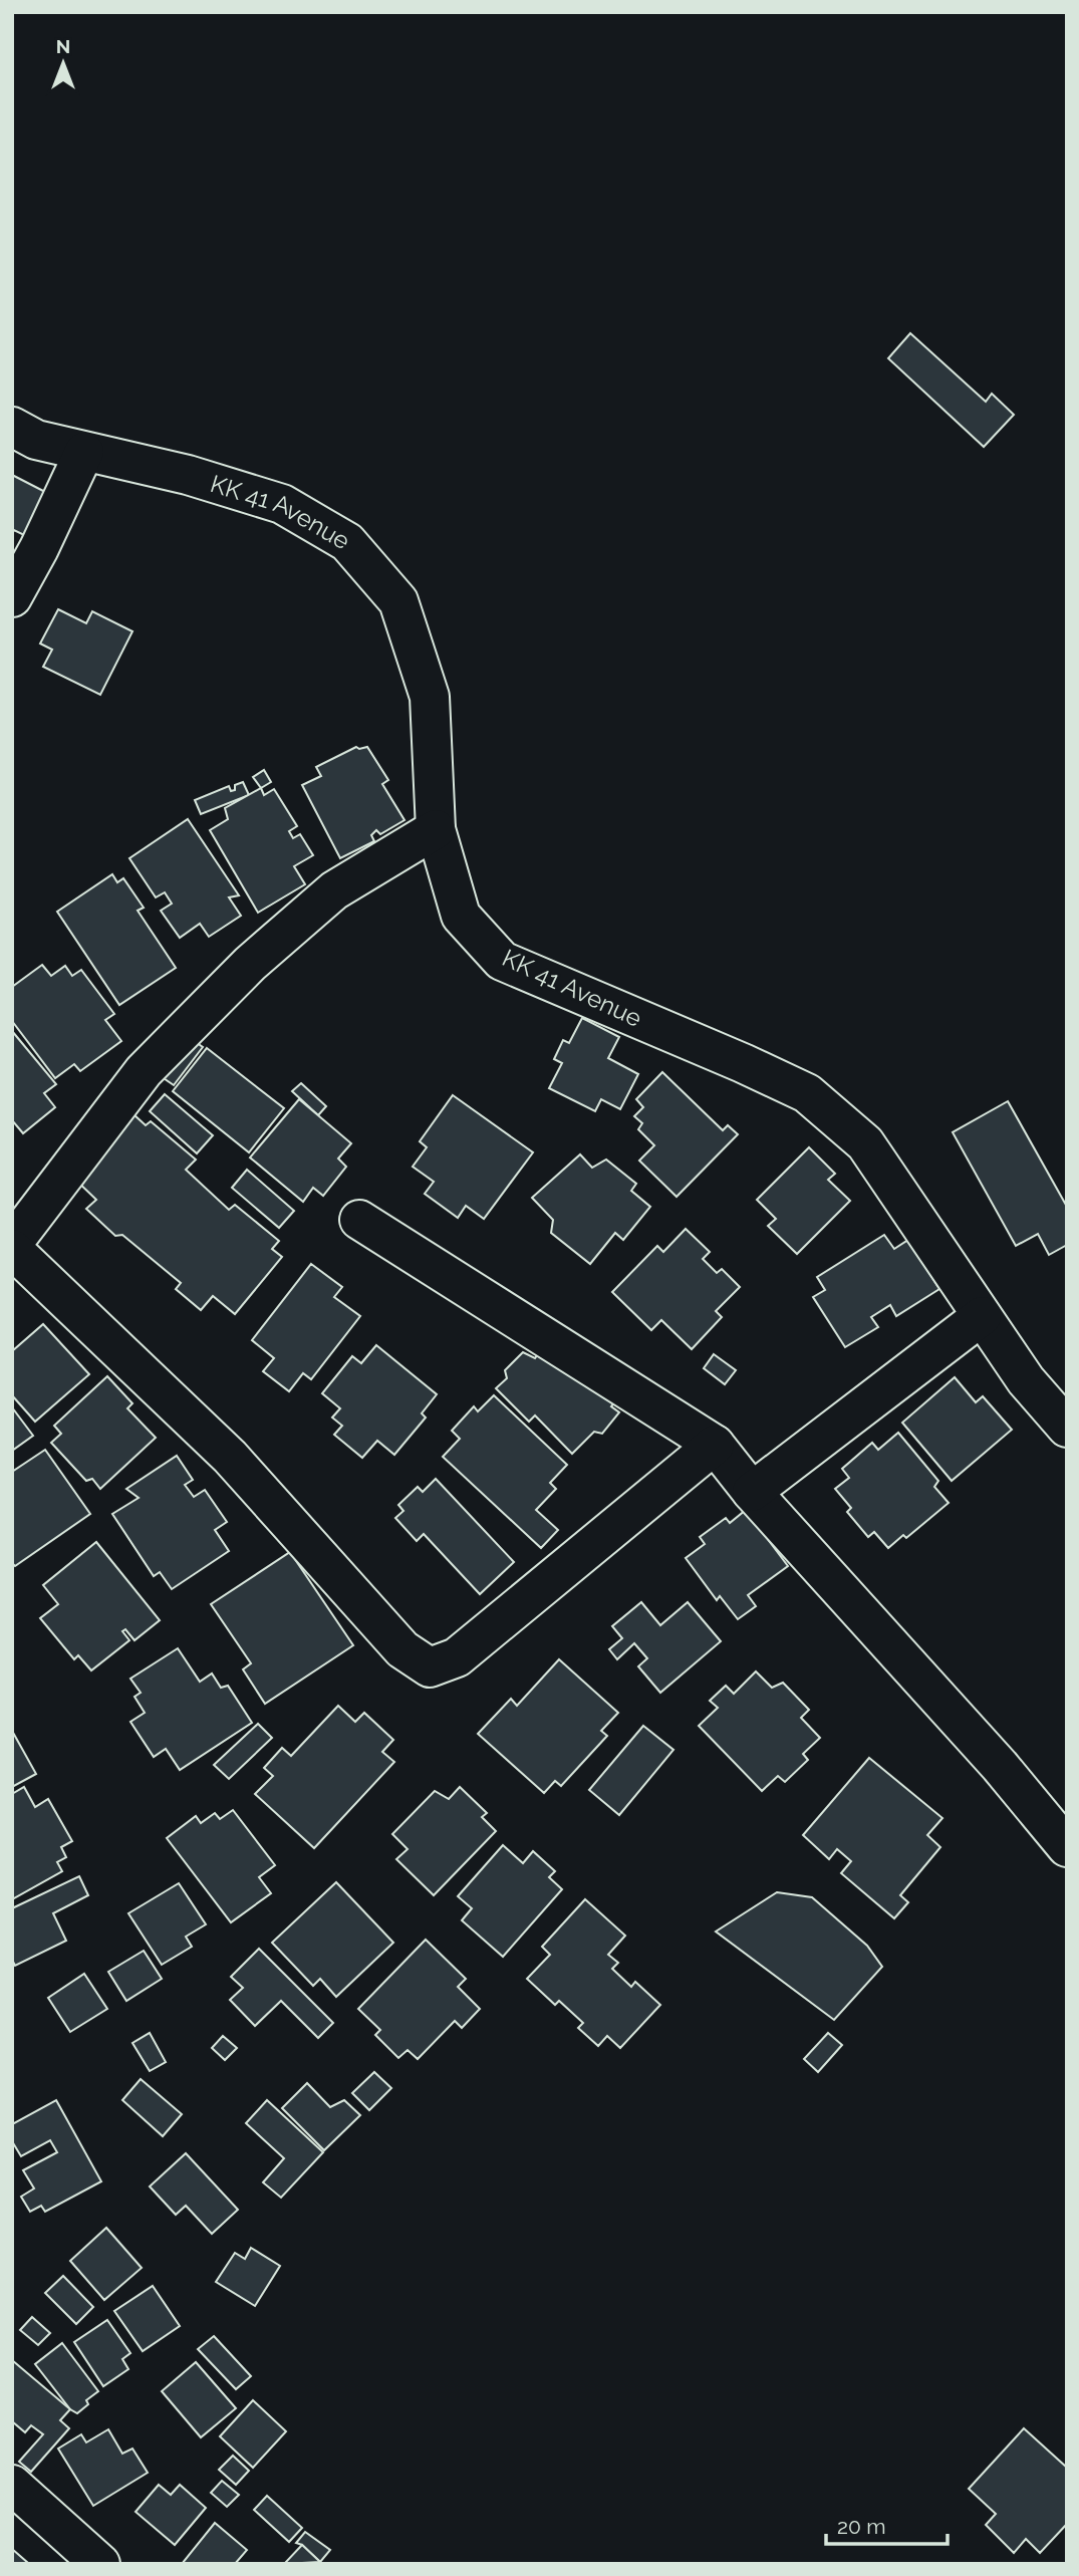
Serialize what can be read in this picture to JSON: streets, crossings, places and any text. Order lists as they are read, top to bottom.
{
  "streets": {
    "street": ["KK 41 Avenue"]
  },
  "scale_bar": "20 m",
  "north": "top"
}
